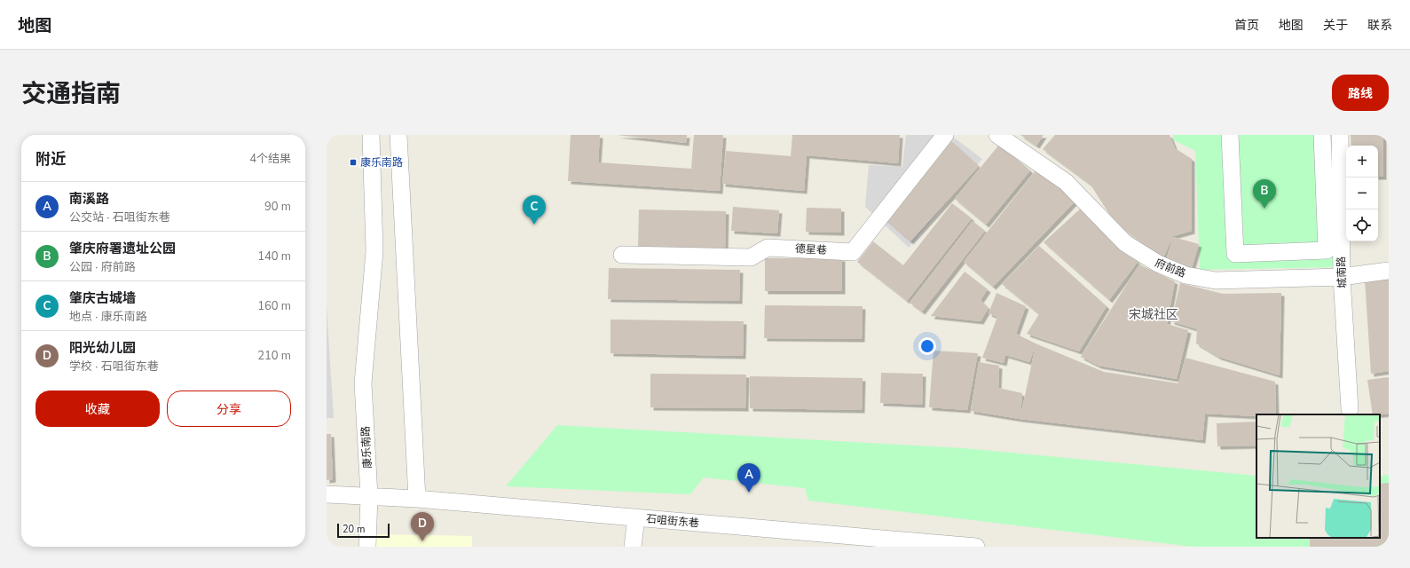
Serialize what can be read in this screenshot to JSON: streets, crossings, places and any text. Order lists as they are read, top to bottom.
{
  "streets": {
    "street": [
      "德星巷",
      "府前路",
      "城南路",
      "康乐南路",
      "石咀街东巷"
    ]
  },
  "crossings": [
    ["府前路", "城南路"],
    ["康乐南路", "石咀街东巷"]
  ],
  "districts": ["宋城社区"],
  "places": {
    "transit": ["康乐南路"]
  },
  "scale_bar": "20 m",
  "page": {
    "header": "地图",
    "nav": [
      "首页",
      "地图",
      "关于",
      "联系"
    ],
    "title": "交通指南",
    "buttons": [
      "路线",
      ["收藏", "分享"]
    ],
    "heading": ["附近", "4个结果"],
    "map_buttons": ["+", "−"],
    "pins": [
      "B",
      "C",
      "A",
      "D"
    ],
    "list": [
      {
        "mark": "A",
        "name": "南溪路",
        "note": "公交站 · 石咀街东巷",
        "value": "90 m"
      },
      {
        "mark": "B",
        "name": "肇庆府署遗址公园",
        "note": "公园 · 府前路",
        "value": "140 m"
      },
      {
        "mark": "C",
        "name": "肇庆古城墙",
        "note": "地点 · 康乐南路",
        "value": "160 m"
      },
      {
        "mark": "D",
        "name": "阳光幼儿园",
        "note": "学校 · 石咀街东巷",
        "value": "210 m"
      }
    ],
    "scale": "20 m"
  }
}
